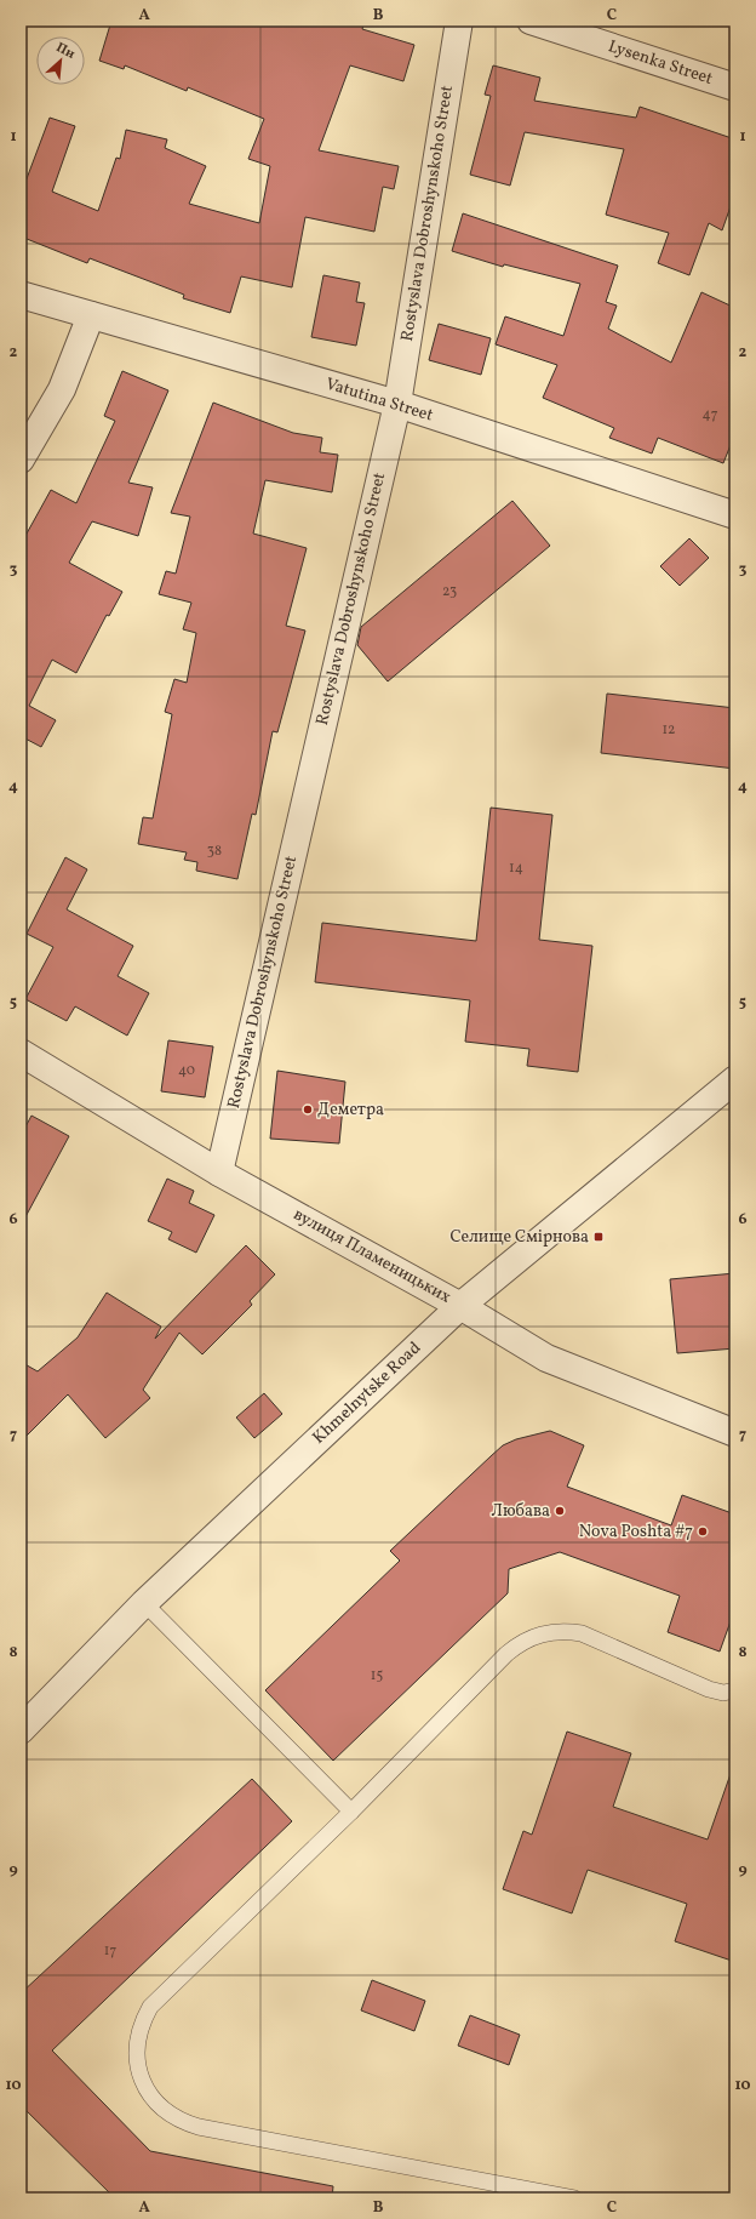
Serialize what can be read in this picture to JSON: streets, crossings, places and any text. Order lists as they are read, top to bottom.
{
  "streets": {
    "street": [
      "Lysenka Street",
      "Rostyslava Dobroshynskoho Street",
      "Vatutina Street",
      "вулиця Пламеницьких",
      "Khmelnytske Road"
    ]
  },
  "crossings": [
    ["Rostyslava Dobroshynskoho Street", "Vatutina Street"],
    ["Rostyslava Dobroshynskoho Street", "вулиця Пламеницьких"],
    ["вулиця Пламеницьких", "Khmelnytske Road"]
  ],
  "places": {
    "other": ["Деметра", "Любава", "Nova Poshta #7"],
    "transit": ["Селище Смірнова"]
  },
  "house_numbers": [
    "47",
    "23",
    "12",
    "38",
    "14",
    "40",
    "15",
    "17"
  ],
  "north": "top right",
  "grid": {
    "columns": ["A", "B", "C"],
    "rows": [
      "1",
      "2",
      "3",
      "4",
      "5",
      "6",
      "7",
      "8",
      "9",
      "10"
    ]
  }
}
